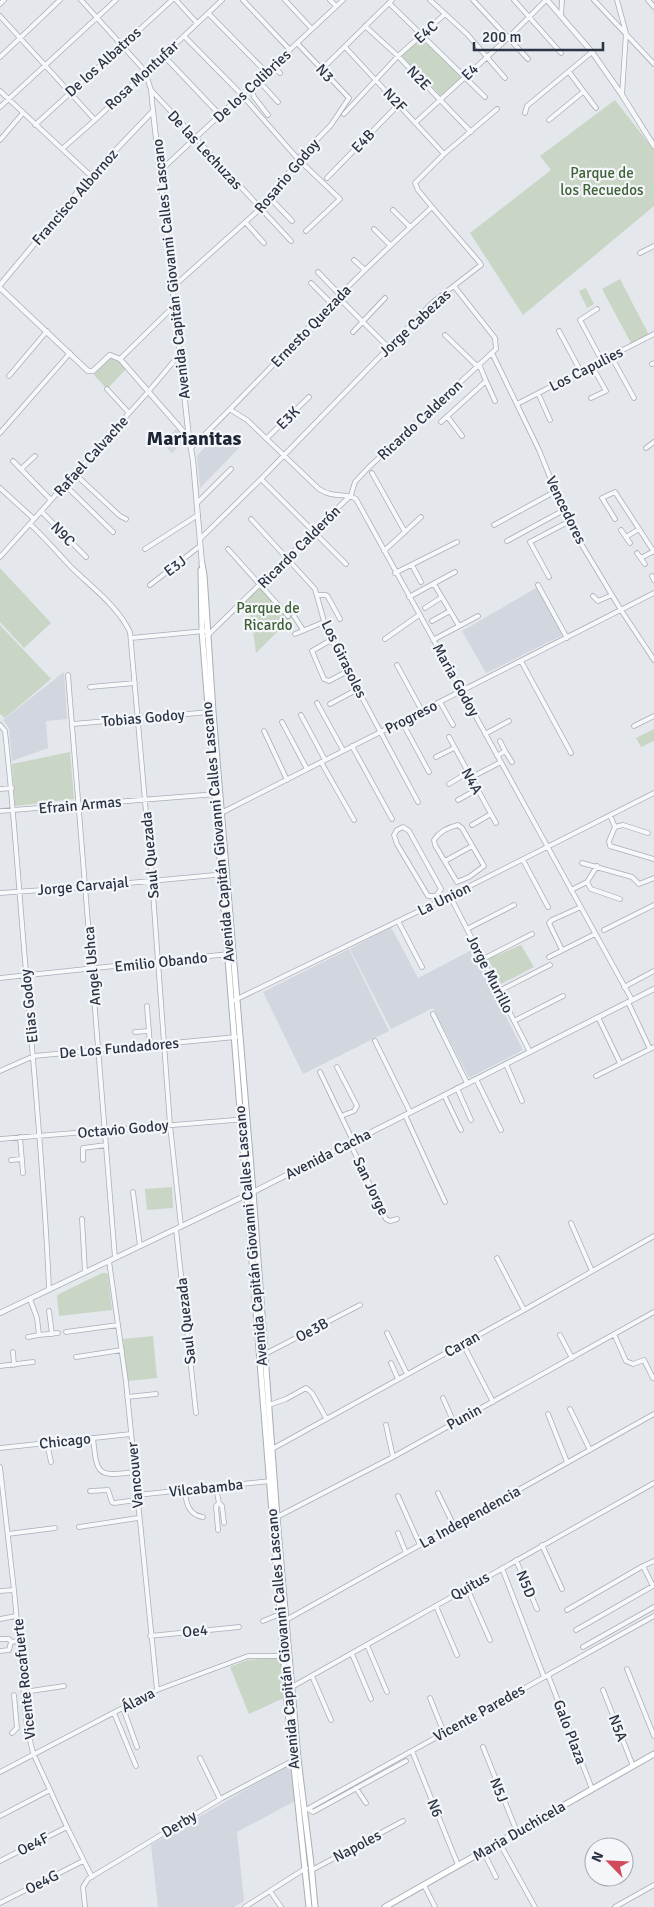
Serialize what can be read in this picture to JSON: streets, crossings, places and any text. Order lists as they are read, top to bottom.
{
  "streets": {
    "main road": ["Avenida Capitán Giovanni Calles Lascano", "Maria Duchicela"],
    "street": [
      "E4C",
      "De los Albatros",
      "E4",
      "N3",
      "Rosa Montufar",
      "N2E",
      "De los Colibries",
      "N2F",
      "E4B",
      "De las Lechuzas",
      "Rosario Godoy",
      "Francisco Albornoz",
      "Jorge Cabezas",
      "Ernesto Quezada",
      "Los Capulies",
      "E3K",
      "Ricardo Calderon",
      "Rafael Calvache",
      "Vencedores",
      "N9C",
      "Ricardo Calderón",
      "E3J",
      "Los Girasoles",
      "Maria Godoy",
      "Progreso",
      "Tobias Godoy",
      "N4A",
      "Efrain Armas",
      "Saul Quezada",
      "Jorge Carvajal",
      "La Union",
      "Emilio Obando",
      "Angel Ushca",
      "Jorge Murillo",
      "Elias Godoy",
      "De Los Fundadores",
      "Octavio Godoy",
      "Avenida Cacha",
      "San Jorge",
      "Oe3B",
      "Caran",
      "Punin",
      "Chicago",
      "Vancouver",
      "Vilcabamba",
      "La Independencia",
      "N5D",
      "Quitus",
      "Oe4",
      "Vicente Rocafuerte",
      "Álava",
      "Vicente Paredes",
      "N5A",
      "Galo Plaza",
      "N5J",
      "N6",
      "Derby",
      "Oe4F",
      "Napoles",
      "Oe4G"
    ]
  },
  "crossings": [
    ["E4C", "N3"],
    ["E4C", "N2E"],
    ["E4C", "N2F"],
    ["De los Albatros", "Avenida Capitán Giovanni Calles Lascano"],
    ["E4", "N2E"],
    ["E4", "N2F"],
    ["N3", "De los Colibries"],
    ["N3", "Rosario Godoy"],
    ["Rosa Montufar", "Avenida Capitán Giovanni Calles Lascano"],
    ["N2E", "Jorge Cabezas"],
    ["De los Colibries", "De las Lechuzas"],
    ["De los Colibries", "Avenida Capitán Giovanni Calles Lascano"],
    ["N2F", "E4B"],
    ["N2F", "Jorge Cabezas"],
    ["De las Lechuzas", "Rosario Godoy"],
    ["De las Lechuzas", "Avenida Capitán Giovanni Calles Lascano"],
    ["Rosario Godoy", "Avenida Capitán Giovanni Calles Lascano"],
    ["Francisco Albornoz", "Avenida Capitán Giovanni Calles Lascano"],
    ["Avenida Capitán Giovanni Calles Lascano", "Jorge Cabezas"],
    ["Avenida Capitán Giovanni Calles Lascano", "Ernesto Quezada"],
    ["Avenida Capitán Giovanni Calles Lascano", "Rafael Calvache"],
    ["Avenida Capitán Giovanni Calles Lascano", "Ricardo Calderón"],
    ["Avenida Capitán Giovanni Calles Lascano", "E3J"],
    ["Avenida Capitán Giovanni Calles Lascano", "Tobias Godoy"],
    ["Avenida Capitán Giovanni Calles Lascano", "Efrain Armas"],
    ["Avenida Capitán Giovanni Calles Lascano", "Jorge Carvajal"],
    ["Avenida Capitán Giovanni Calles Lascano", "Avenida Cacha"],
    ["Avenida Capitán Giovanni Calles Lascano", "Oe3B"],
    ["Avenida Capitán Giovanni Calles Lascano", "Caran"],
    ["Avenida Capitán Giovanni Calles Lascano", "Punin"],
    ["Avenida Capitán Giovanni Calles Lascano", "Vilcabamba"],
    ["Avenida Capitán Giovanni Calles Lascano", "La Independencia"],
    ["Avenida Capitán Giovanni Calles Lascano", "Quitus"],
    ["Avenida Capitán Giovanni Calles Lascano", "Álava"],
    ["Avenida Capitán Giovanni Calles Lascano", "Vicente Paredes"],
    ["Avenida Capitán Giovanni Calles Lascano", "Derby"],
    ["Avenida Capitán Giovanni Calles Lascano", "Napoles"],
    ["Jorge Cabezas", "Ernesto Quezada"],
    ["Jorge Cabezas", "Ricardo Calderon"],
    ["Los Capulies", "Vencedores"],
    ["Ricardo Calderon", "Vencedores"],
    ["Ricardo Calderon", "Ricardo Calderón"],
    ["Ricardo Calderon", "Maria Godoy"],
    ["Rafael Calvache", "N9C"],
    ["Rafael Calvache", "Saul Quezada"],
    ["Vencedores", "Progreso"],
    ["Ricardo Calderón", "Los Girasoles"],
    ["Ricardo Calderón", "Maria Godoy"],
    ["Los Girasoles", "Progreso"],
    ["Maria Godoy", "Progreso"],
    ["Maria Godoy", "La Union"],
    ["Maria Godoy", "Avenida Cacha"],
    ["Tobias Godoy", "Saul Quezada"],
    ["Tobias Godoy", "Angel Ushca"],
    ["Efrain Armas", "Saul Quezada"],
    ["Efrain Armas", "Angel Ushca"],
    ["Efrain Armas", "Elias Godoy"],
    ["Saul Quezada", "Jorge Carvajal"],
    ["Saul Quezada", "Emilio Obando"],
    ["Saul Quezada", "De Los Fundadores"],
    ["Saul Quezada", "Octavio Godoy"],
    ["Saul Quezada", "Avenida Cacha"],
    ["Jorge Carvajal", "Angel Ushca"],
    ["Jorge Carvajal", "Elias Godoy"],
    ["La Union", "Jorge Murillo"],
    ["Emilio Obando", "Angel Ushca"],
    ["Emilio Obando", "Elias Godoy"],
    ["Angel Ushca", "De Los Fundadores"],
    ["Angel Ushca", "Octavio Godoy"],
    ["Angel Ushca", "Avenida Cacha"],
    ["Jorge Murillo", "Avenida Cacha"],
    ["Elias Godoy", "De Los Fundadores"],
    ["Elias Godoy", "Octavio Godoy"],
    ["Elias Godoy", "Avenida Cacha"],
    ["Avenida Cacha", "San Jorge"],
    ["Avenida Cacha", "Vancouver"],
    ["Chicago", "Vancouver"],
    ["Vancouver", "Vilcabamba"],
    ["Vancouver", "Oe4"],
    ["Vancouver", "Álava"],
    ["N5D", "Quitus"],
    ["Quitus", "Galo Plaza"],
    ["Vicente Rocafuerte", "Álava"],
    ["Vicente Rocafuerte", "Derby"],
    ["Vicente Rocafuerte", "Oe4F"],
    ["Vicente Rocafuerte", "Oe4G"],
    ["Vicente Paredes", "Galo Plaza"],
    ["Vicente Paredes", "N6"],
    ["N5A", "Maria Duchicela"],
    ["Galo Plaza", "Maria Duchicela"],
    ["N5J", "Maria Duchicela"],
    ["N6", "Maria Duchicela"]
  ],
  "districts": ["Marianitas"],
  "parks": ["Parque de los Recuedos", "Parque de Ricardo"],
  "scale_bar": "200 m",
  "north": "top left"
}
